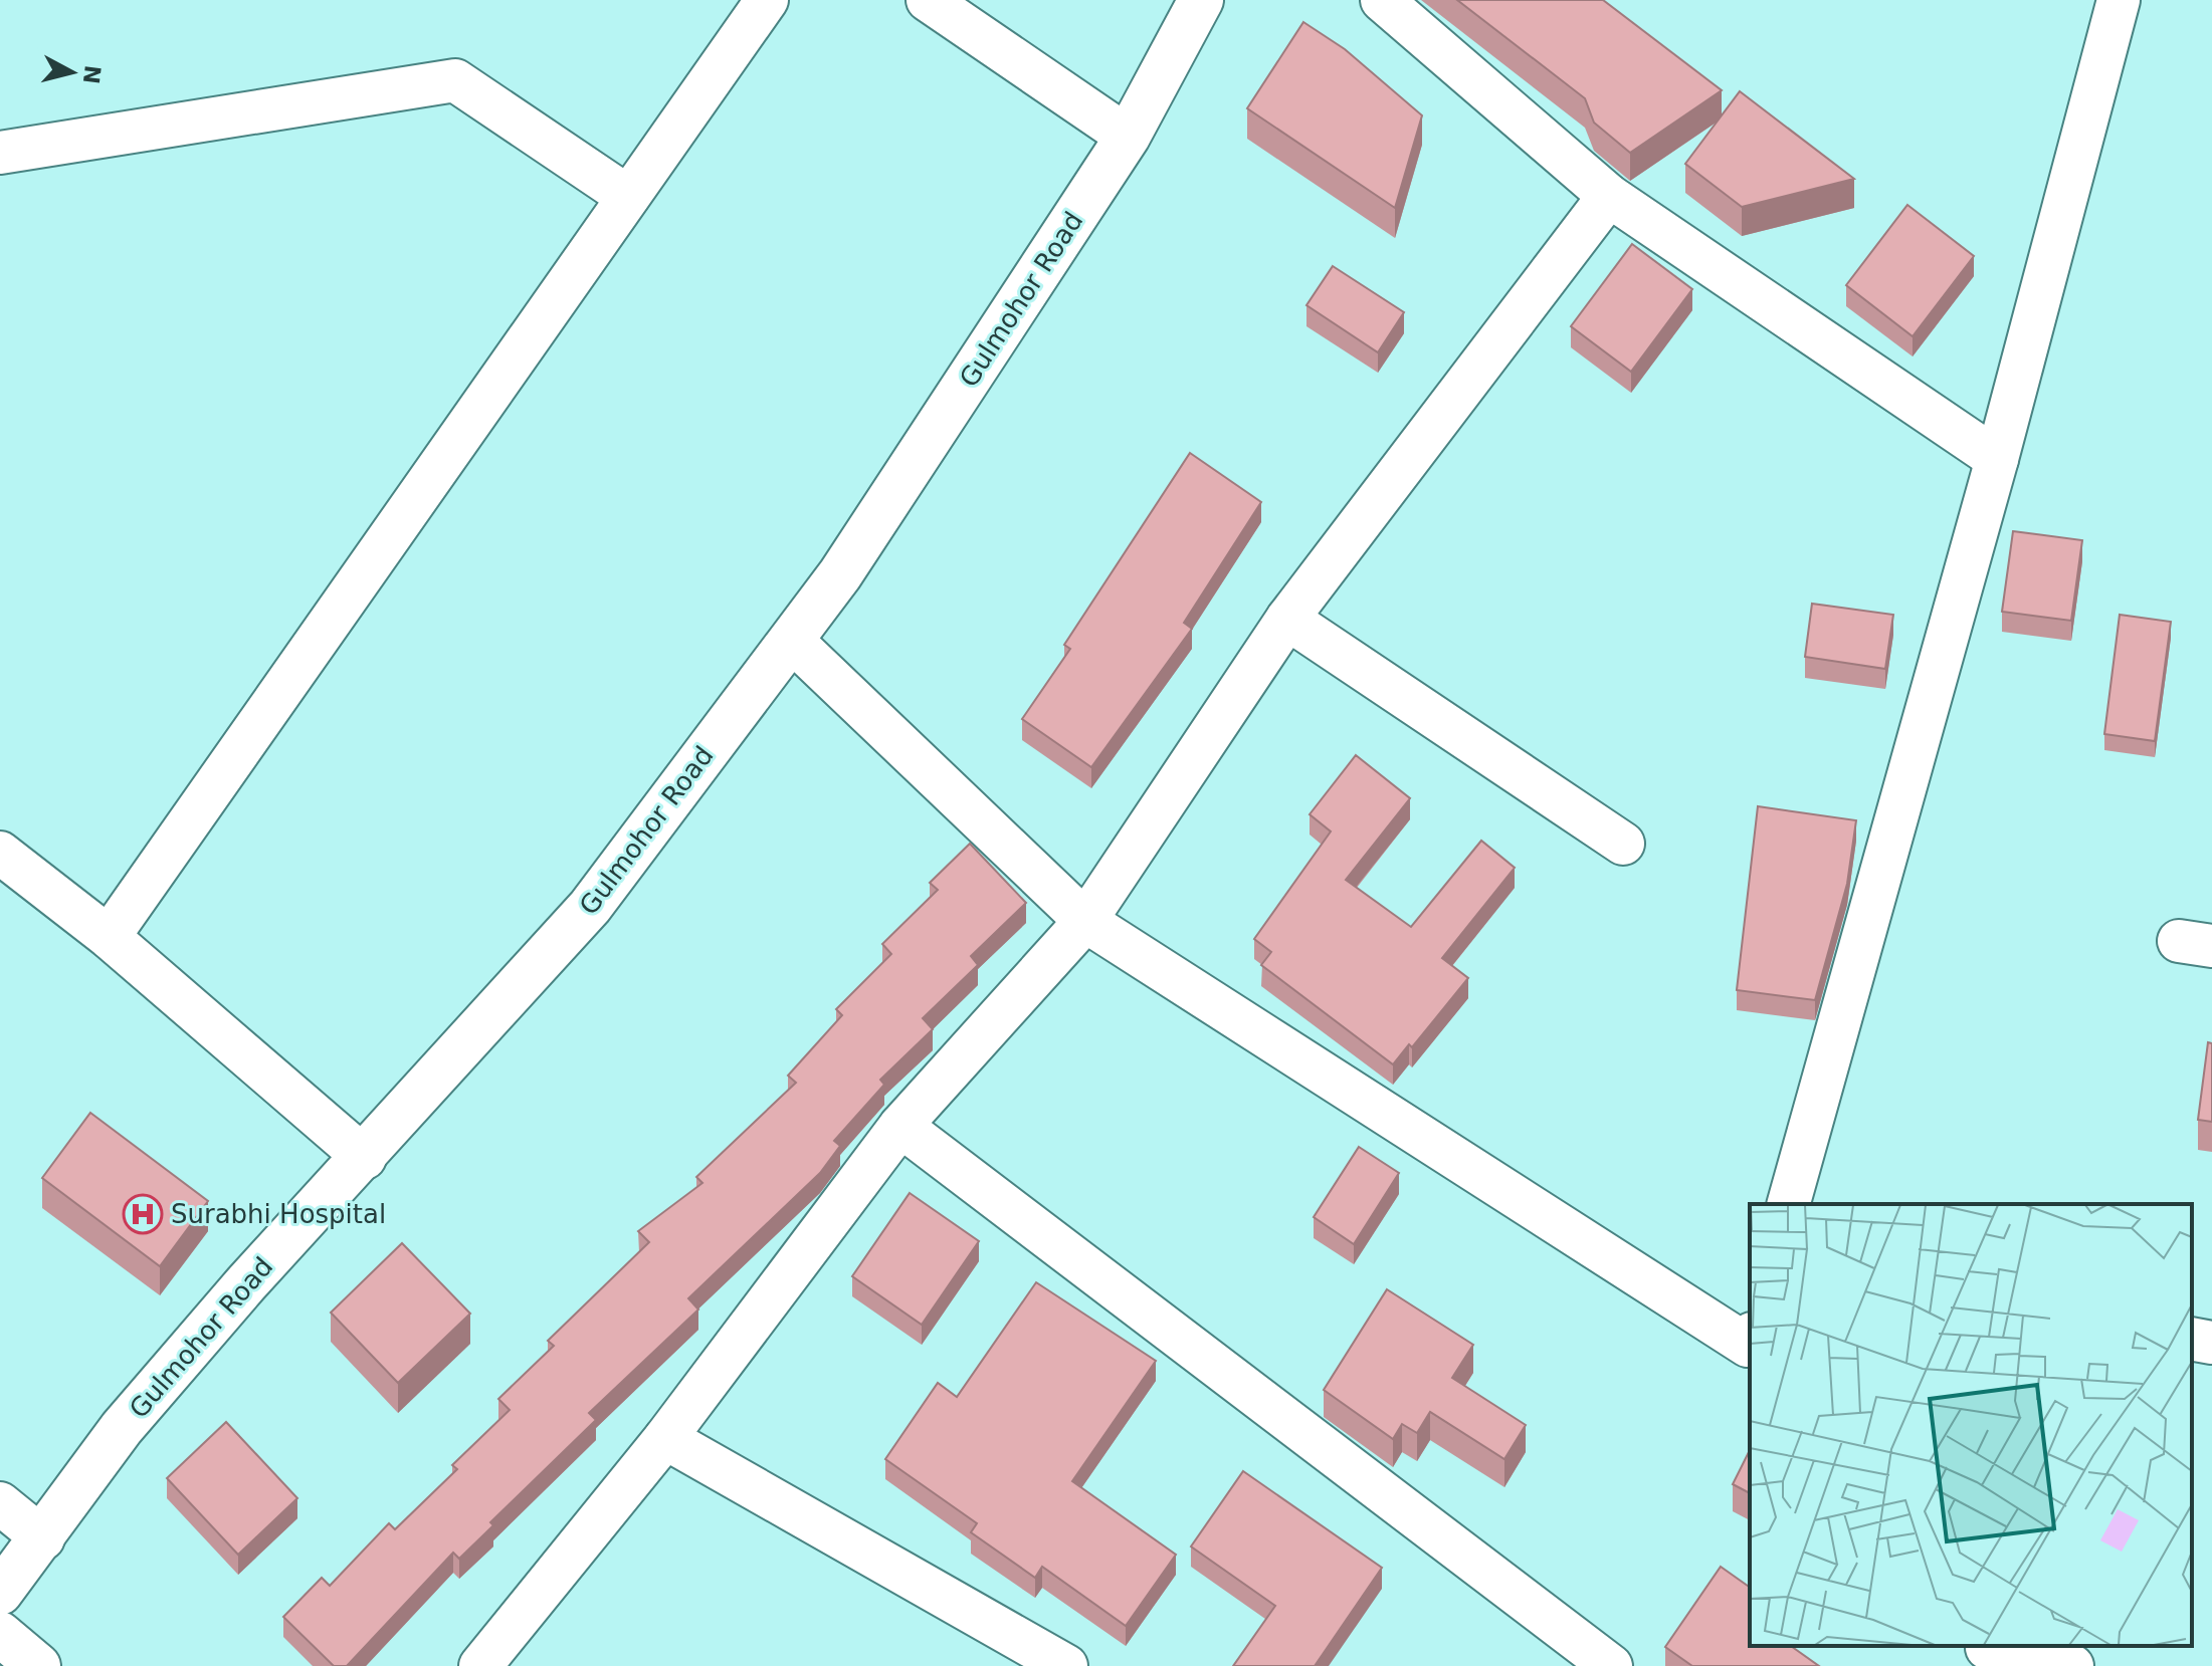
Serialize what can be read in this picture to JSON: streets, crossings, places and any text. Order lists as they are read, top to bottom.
{
  "streets": {
    "main road": ["Gulmohor Road"]
  },
  "places": {
    "hospital": ["Surabhi Hospital"]
  },
  "north": "right"
}
